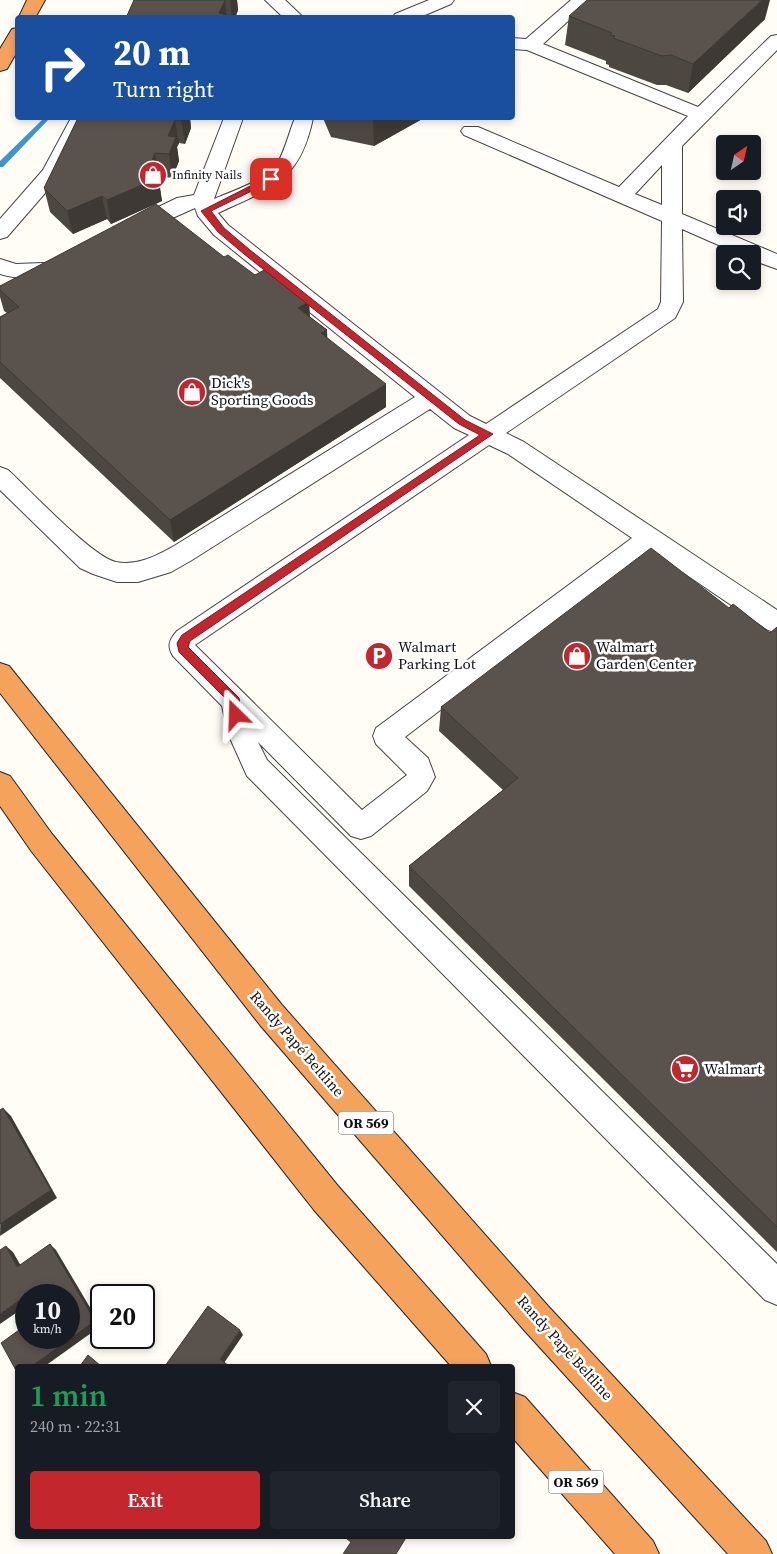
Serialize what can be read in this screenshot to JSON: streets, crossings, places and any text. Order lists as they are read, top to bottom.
{
  "streets": {
    "highway": ["Randy Papé Beltline", "OR 569"]
  },
  "places": {
    "shop": ["Infinity Nails", "Dick's Sporting Goods", "Walmart Garden Center"],
    "parking": ["Walmart Parking Lot"],
    "supermarket": ["Walmart"]
  },
  "north": "top right",
  "page": {
    "turn": ["20 m", "Turn right"],
    "speed": "10 km/h",
    "limit": "20",
    "heading": ["1 min", "240 m · 22:31"],
    "buttons": ["Exit", "Share"]
  }
}
